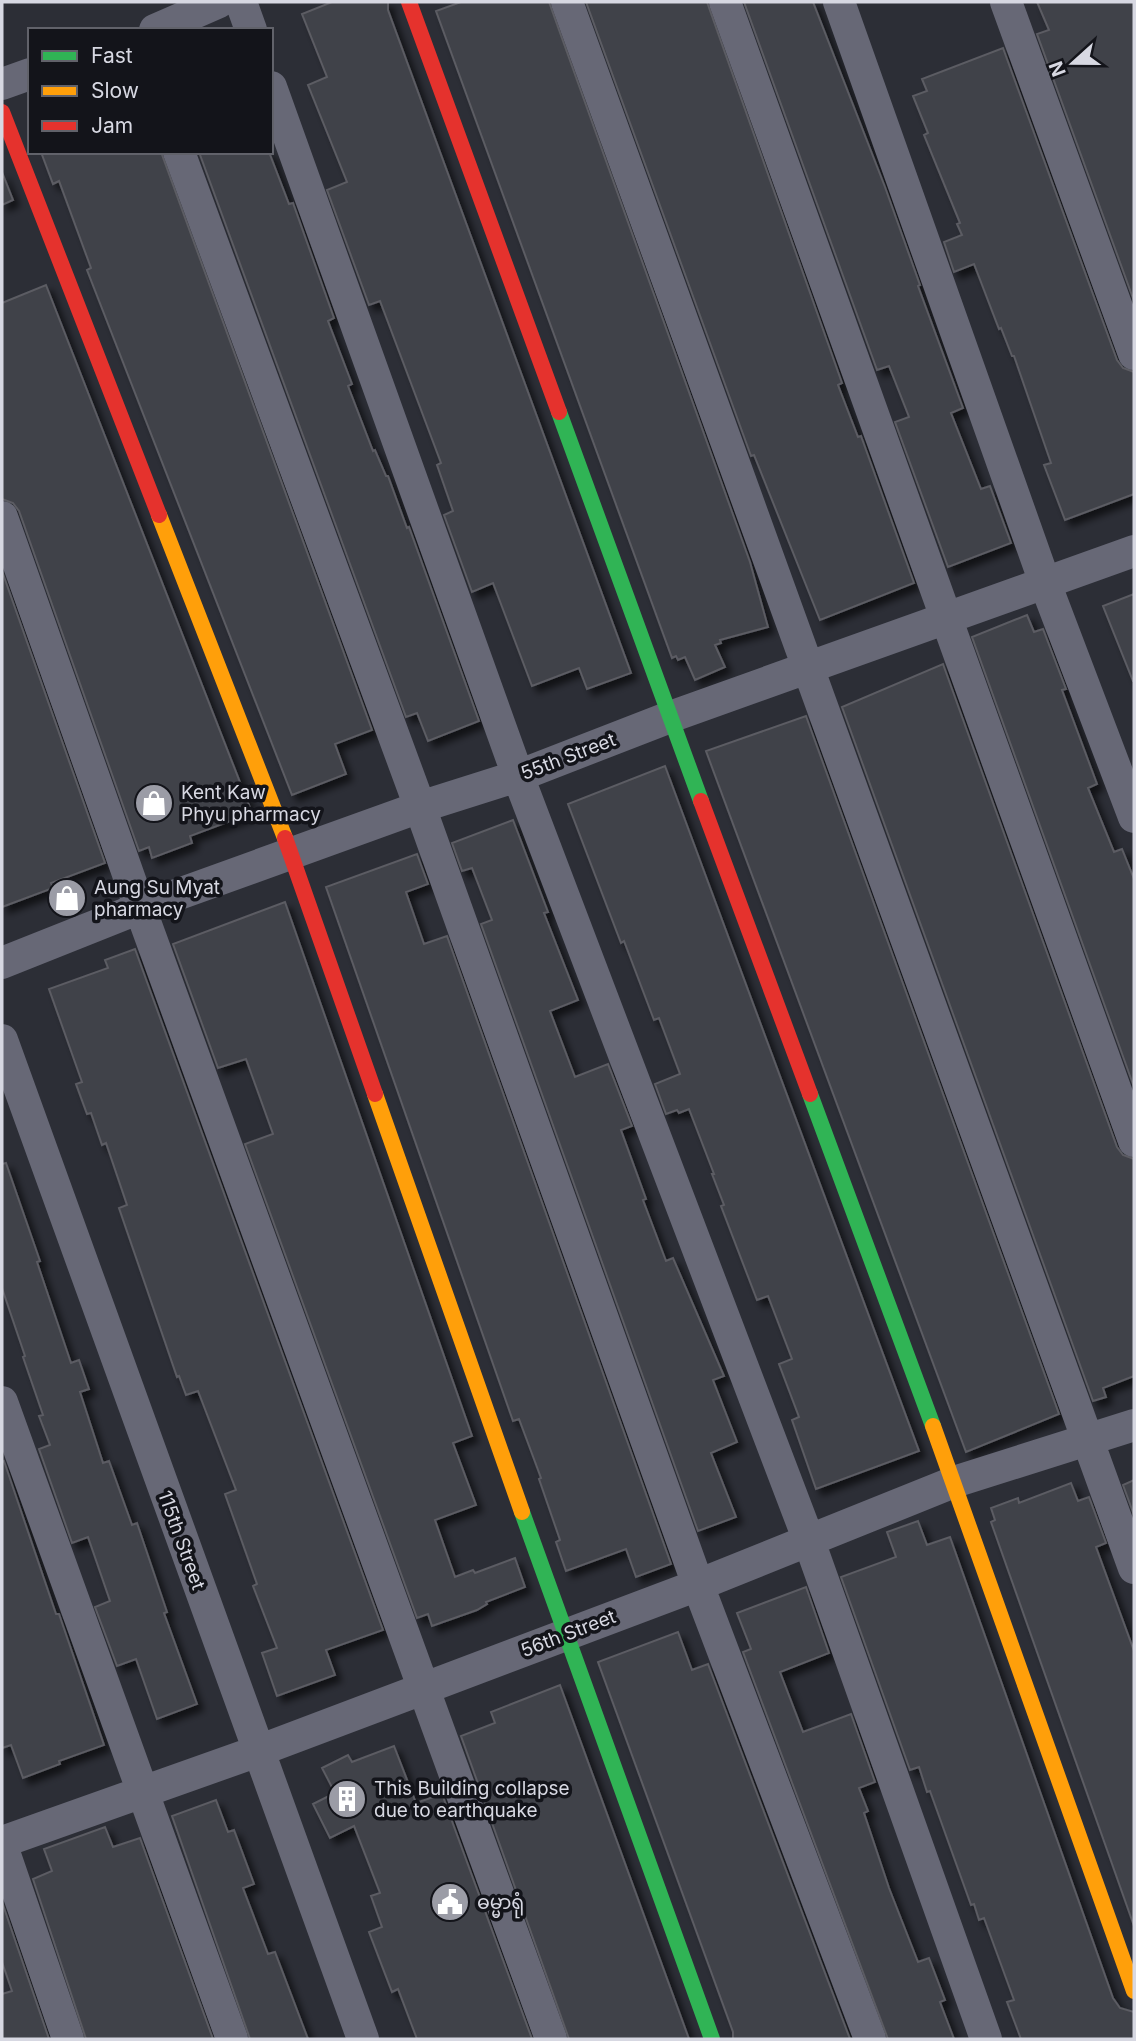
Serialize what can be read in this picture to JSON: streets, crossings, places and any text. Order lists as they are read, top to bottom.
{
  "streets": {
    "street": ["55th Street", "115th Street", "56th Street"]
  },
  "crossings": [
    ["115th Street", "56th Street"]
  ],
  "places": {
    "shop": ["Kent Kaw Phyu pharmacy", "Aung Su Myat pharmacy"],
    "building": ["This Building collapse due to earthquake"],
    "public building": ["ဓမ္မာရုံ"]
  },
  "legend": ["Fast", "Slow", "Jam"],
  "north": "left"
}
